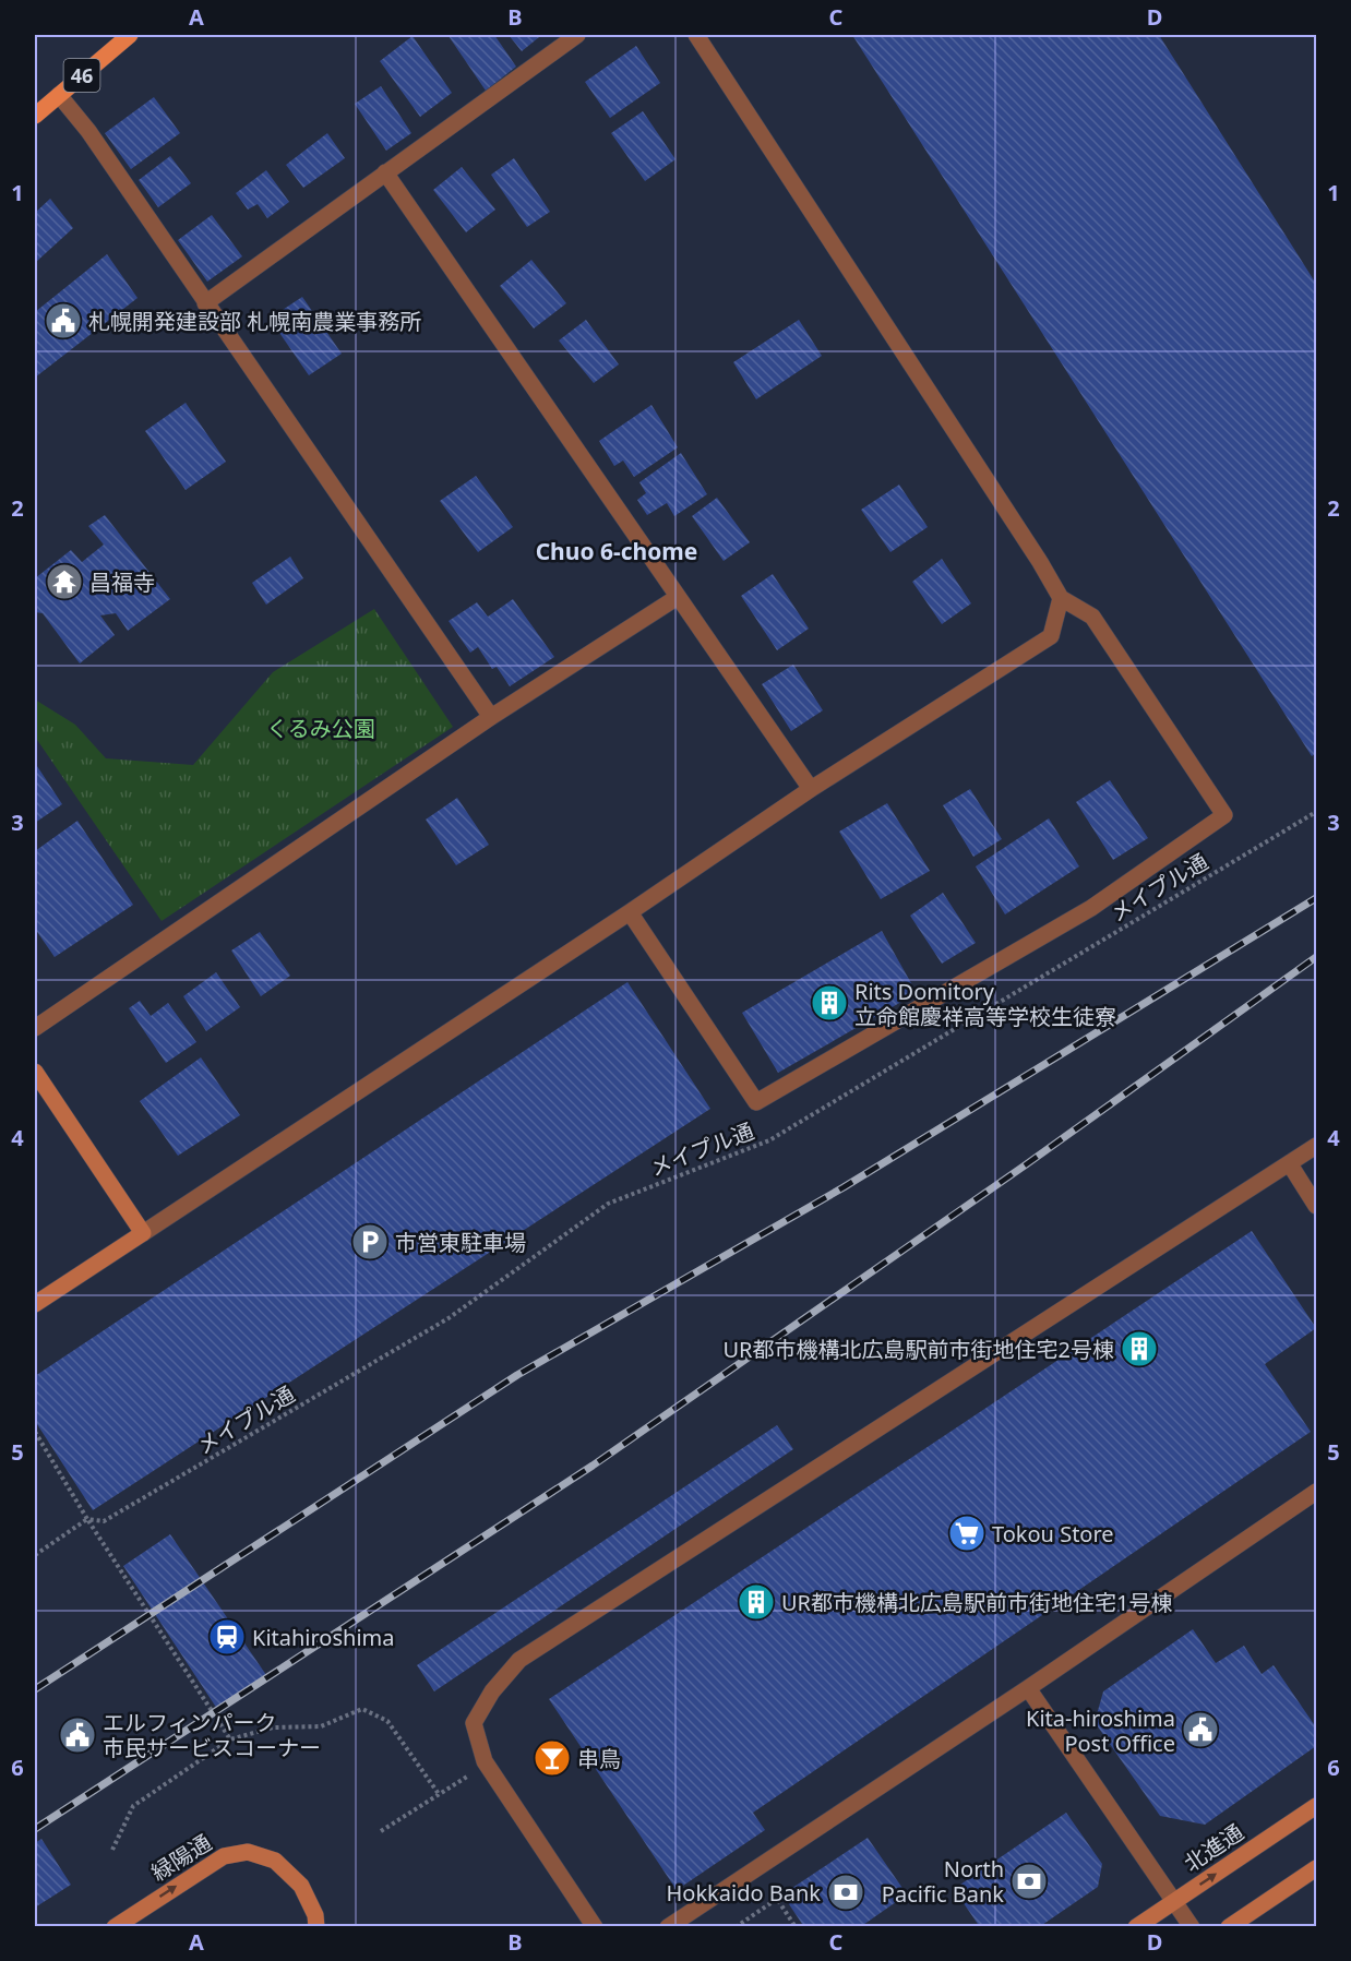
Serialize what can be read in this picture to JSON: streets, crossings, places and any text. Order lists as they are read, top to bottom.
{
  "streets": {
    "main road": ["46"],
    "street": ["北進通", "緑陽通"],
    "path": ["メイプル通"]
  },
  "districts": ["Chuo 6-chome"],
  "parks": ["くるみ公園"],
  "places": {
    "public building": ["札幌開発建設部 札幌南農業事務所", "Kita-hiroshima Post Office", "エルフィンパーク 市民サービスコーナー"],
    "temple": ["昌福寺"],
    "building": ["Rits Domitory 立命館慶祥高等学校生徒寮", "UR都市機構北広島駅前市街地住宅2号棟", "UR都市機構北広島駅前市街地住宅1号棟"],
    "parking": ["市営東駐車場"],
    "supermarket": ["Tokou Store"],
    "station": ["Kitahiroshima"],
    "bar": ["串鳥"],
    "bank": ["North Pacific Bank", "Hokkaido Bank"]
  },
  "grid": {
    "columns": [
      "A",
      "B",
      "C",
      "D"
    ],
    "rows": [
      "1",
      "2",
      "3",
      "4",
      "5",
      "6"
    ]
  }
}
